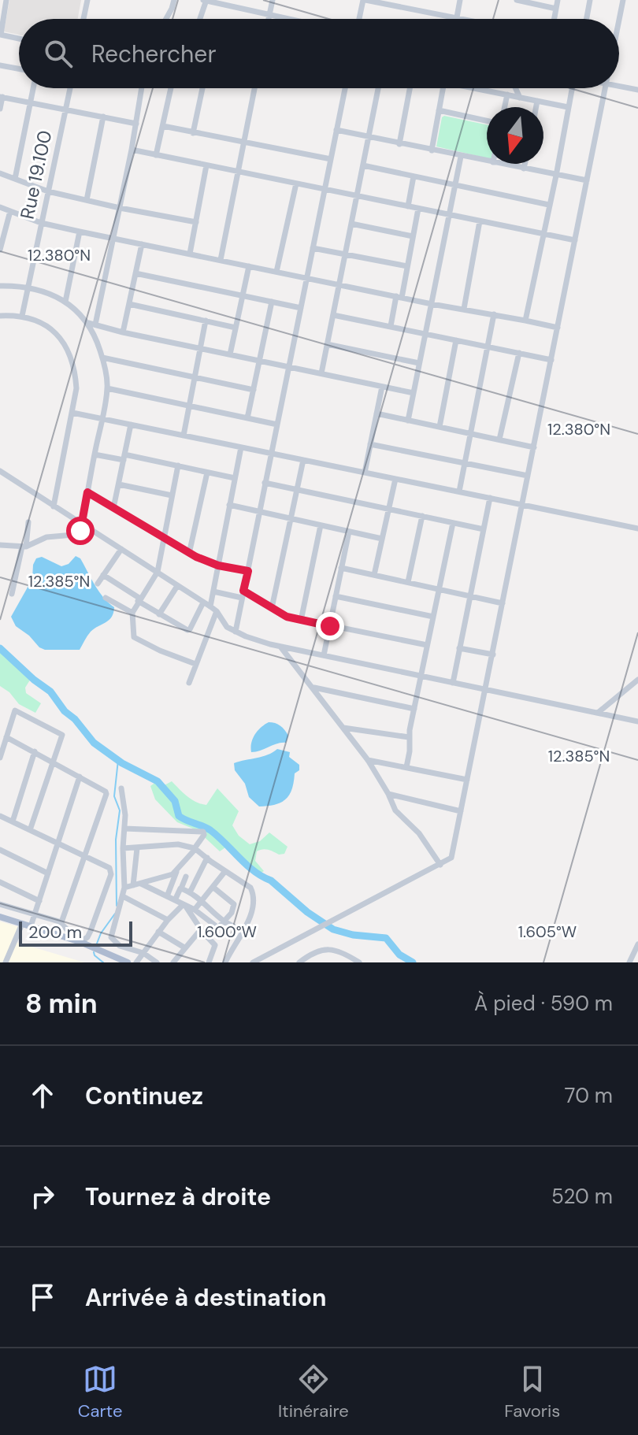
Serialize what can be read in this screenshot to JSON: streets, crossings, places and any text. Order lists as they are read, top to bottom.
{
  "streets": {
    "street": ["Rue 19.100"]
  },
  "scale_bar": "200 m",
  "north": "bottom",
  "page": {
    "search": "Rechercher",
    "scale": "200 m",
    "heading": ["8 min", "À pied · 590 m"],
    "list": [
      ["Continuez", "70 m"],
      ["Tournez à droite", "520 m"],
      "Arrivée à destination"
    ],
    "nav": ["Carte", "Itinéraire", "Favoris"]
  },
  "coordinates": [
    "12.380°N",
    "12.385°N",
    "1.600°W",
    "1.605°W"
  ]
}
